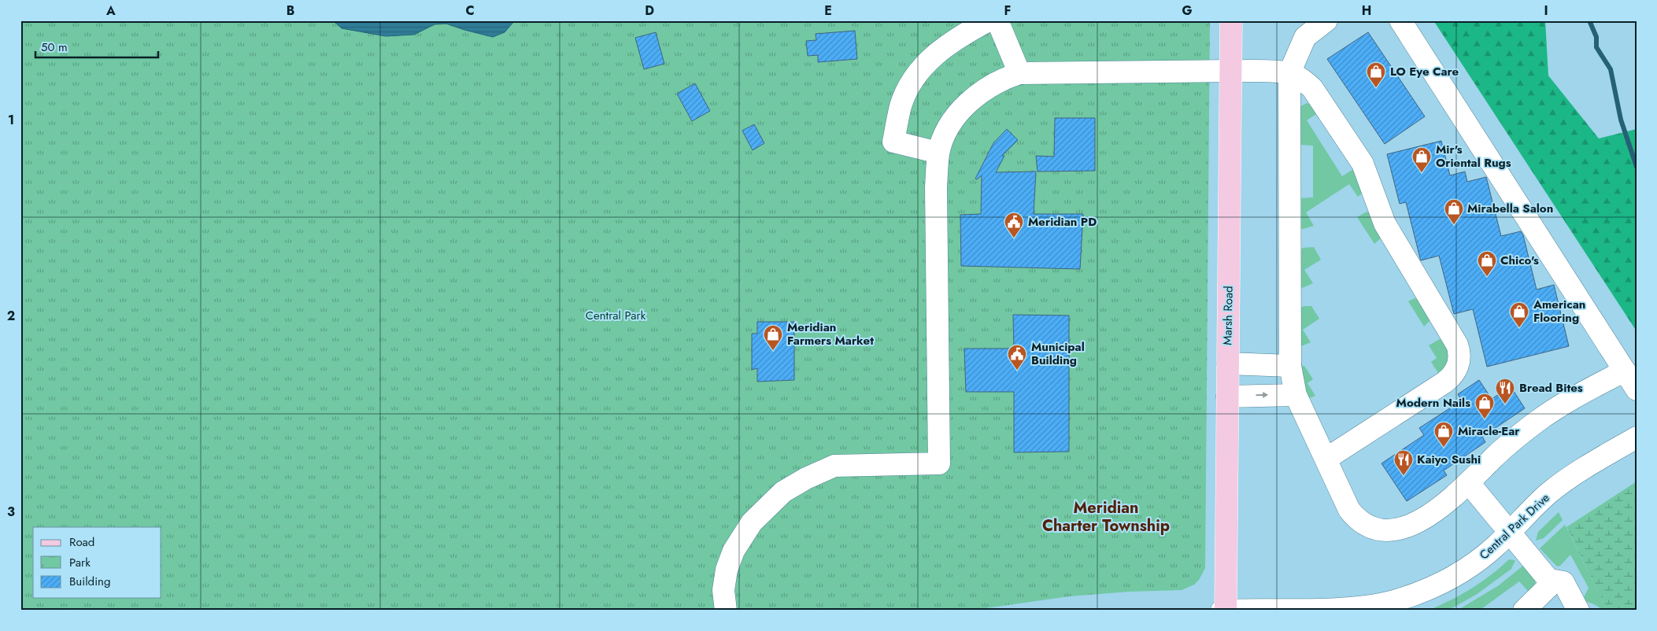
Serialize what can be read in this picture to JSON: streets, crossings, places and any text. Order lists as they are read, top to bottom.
{
  "streets": {
    "main road": ["Marsh Road"],
    "street": ["Central Park Drive"]
  },
  "crossings": [
    ["Marsh Road", "Central Park Drive"]
  ],
  "districts": ["Meridian Charter Township"],
  "parks": ["Central Park"],
  "places": {
    "shop": [
      "LO Eye Care",
      "Mir's Oriental Rugs",
      "Mirabella Salon",
      "Chico's",
      "American Flooring",
      "Meridian Farmers Market",
      "Modern Nails",
      "Miracle-Ear"
    ],
    "public building": ["Meridian PD", "Municipal Building"],
    "restaurant": ["Bread Bites", "Kaiyo Sushi"]
  },
  "legend": ["Road", "Park", "Building"],
  "scale_bar": "50 m",
  "grid": {
    "columns": [
      "A",
      "B",
      "C",
      "D",
      "E",
      "F",
      "G",
      "H",
      "I"
    ],
    "rows": ["1", "2", "3"]
  }
}
